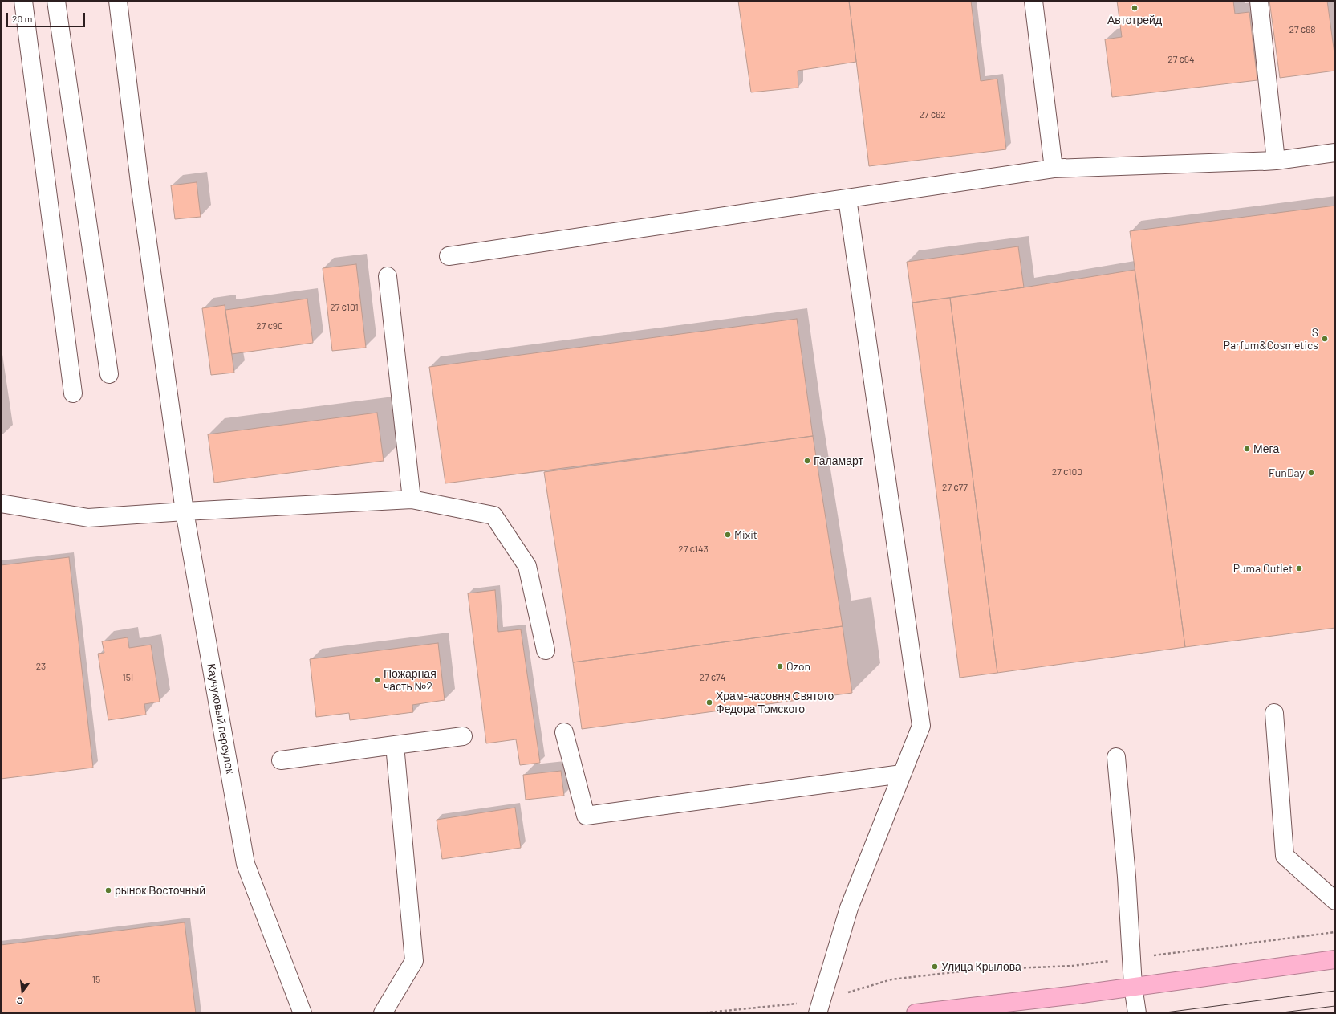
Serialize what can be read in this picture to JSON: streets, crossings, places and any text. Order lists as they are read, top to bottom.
{
  "streets": {
    "street": ["Каучуковый переулок"]
  },
  "places": [
    "Автотрейд",
    "S Parfum&Cosmetics",
    "Мега",
    "Галамарт",
    "FunDay",
    "Mixit",
    "Puma Outlet",
    "Ozon",
    "Пожарная часть №2",
    "Храм-часовня Святого Федора Томского",
    "рынок Восточный",
    "Улица Крылова"
  ],
  "house_numbers": [
    "27 с68",
    "27 с64",
    "27 с62",
    "27 с101",
    "27 с90",
    "27 с100",
    "27 с77",
    "27 с143",
    "23",
    "15Г",
    "27 с74",
    "15"
  ],
  "scale_bar": "20 m",
  "north": "bottom"
}
